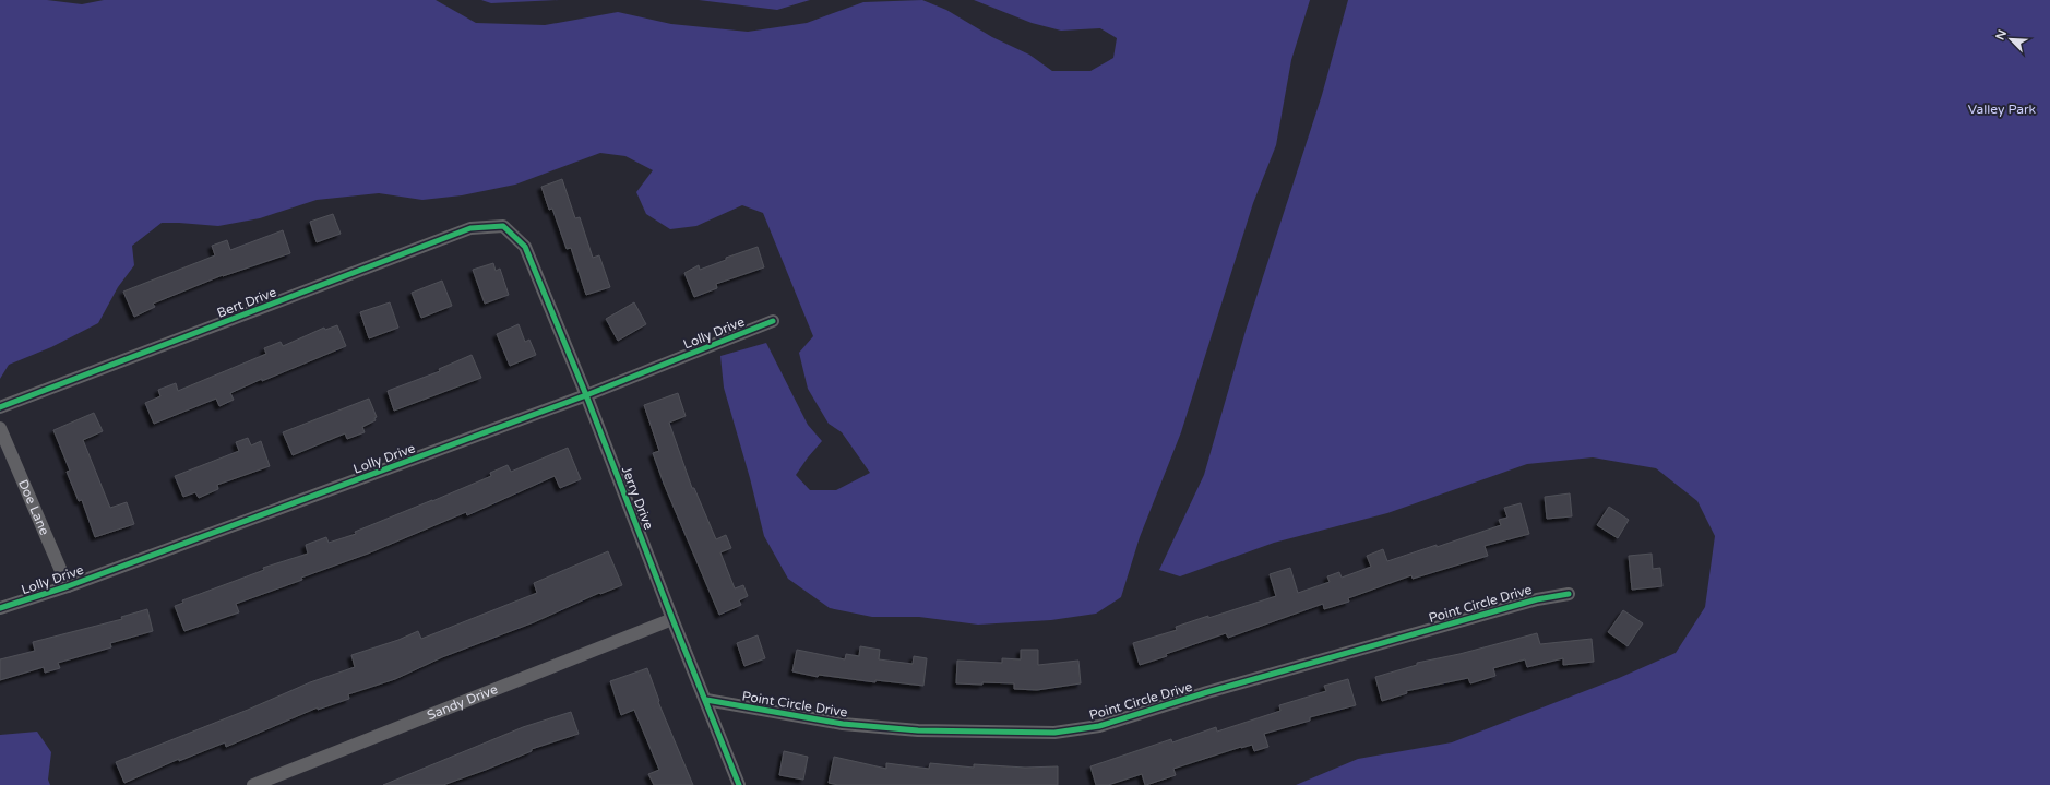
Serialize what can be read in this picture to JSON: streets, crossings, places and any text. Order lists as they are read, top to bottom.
{
  "streets": {
    "street": [
      "Bert Drive",
      "Lolly Drive",
      "Jerry Drive",
      "Doe Lane",
      "Point Circle Drive",
      "Sandy Drive"
    ]
  },
  "crossings": [
    ["Bert Drive", "Jerry Drive"],
    ["Lolly Drive", "Jerry Drive"],
    ["Lolly Drive", "Doe Lane"],
    ["Jerry Drive", "Point Circle Drive"],
    ["Jerry Drive", "Sandy Drive"]
  ],
  "parks": ["Valley Park"],
  "north": "top left"
}
